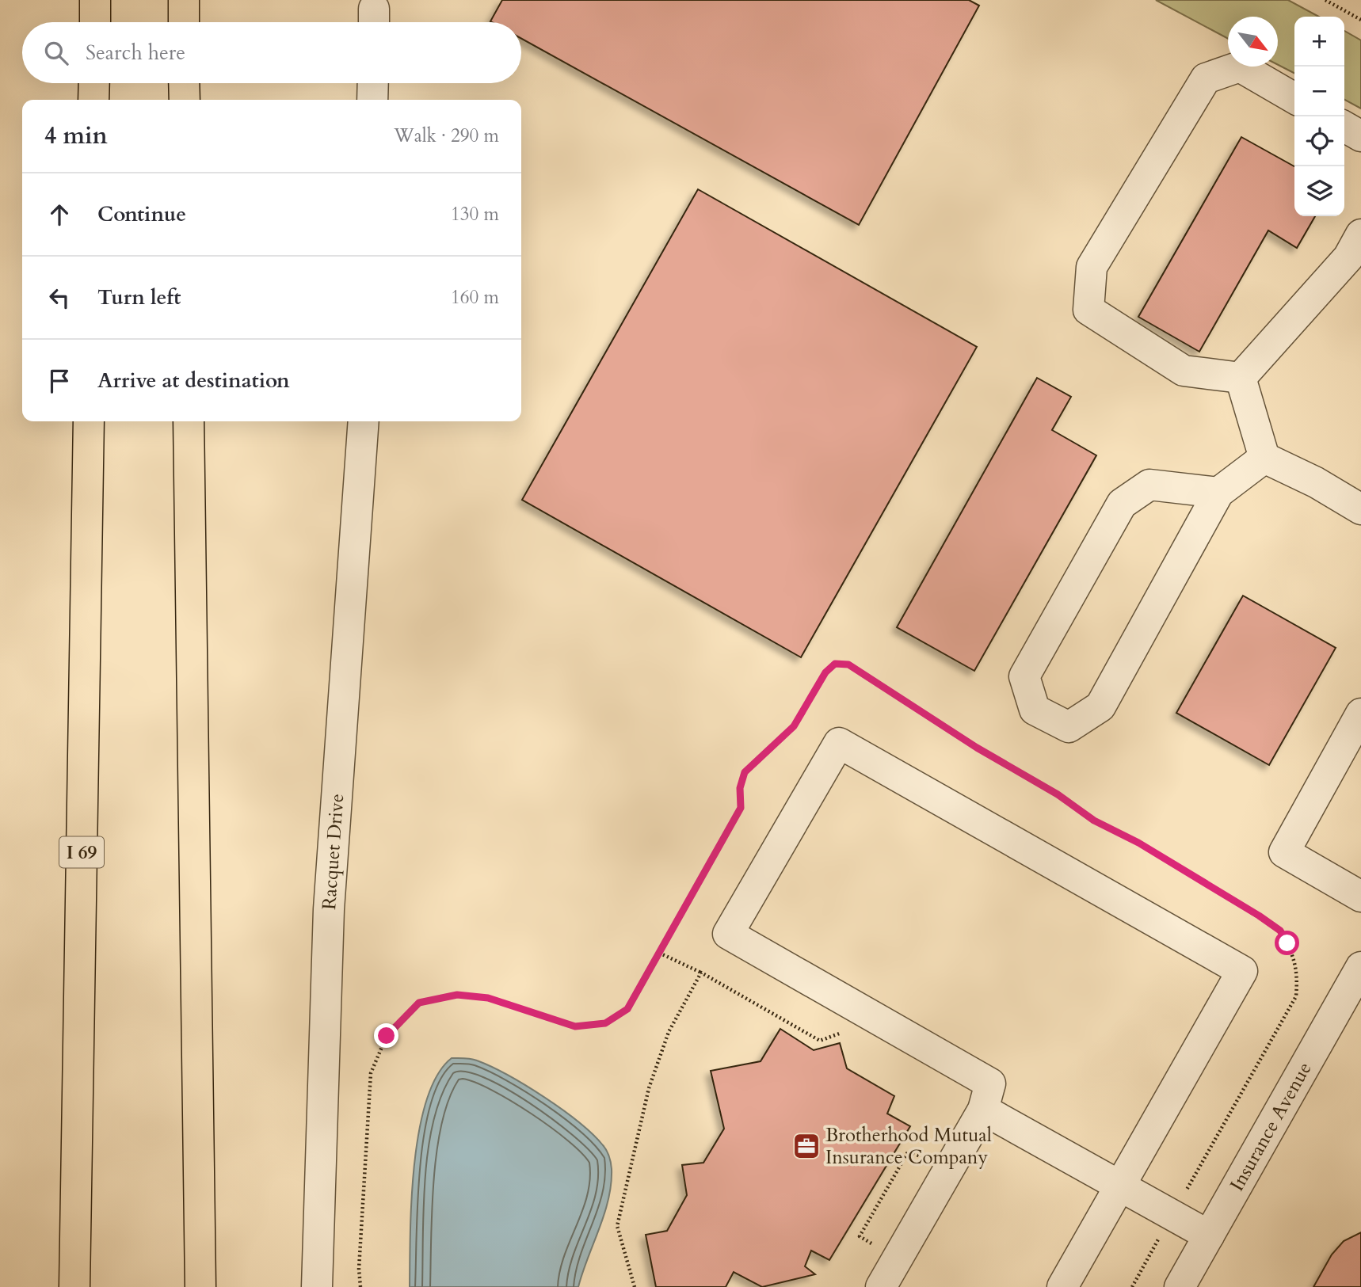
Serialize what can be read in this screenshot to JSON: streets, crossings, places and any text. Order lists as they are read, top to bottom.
{
  "streets": {
    "highway": ["I 69"],
    "street": ["Racquet Drive", "Insurance Avenue"]
  },
  "places": {
    "office": ["Brotherhood Mutual Insurance Company"]
  },
  "north": "bottom right",
  "page": {
    "map_buttons": ["+", "−"],
    "search": "Search here",
    "heading": ["4 min", "Walk · 290 m"],
    "list": [
      ["Continue", "130 m"],
      ["Turn left", "160 m"],
      "Arrive at destination"
    ]
  }
}
